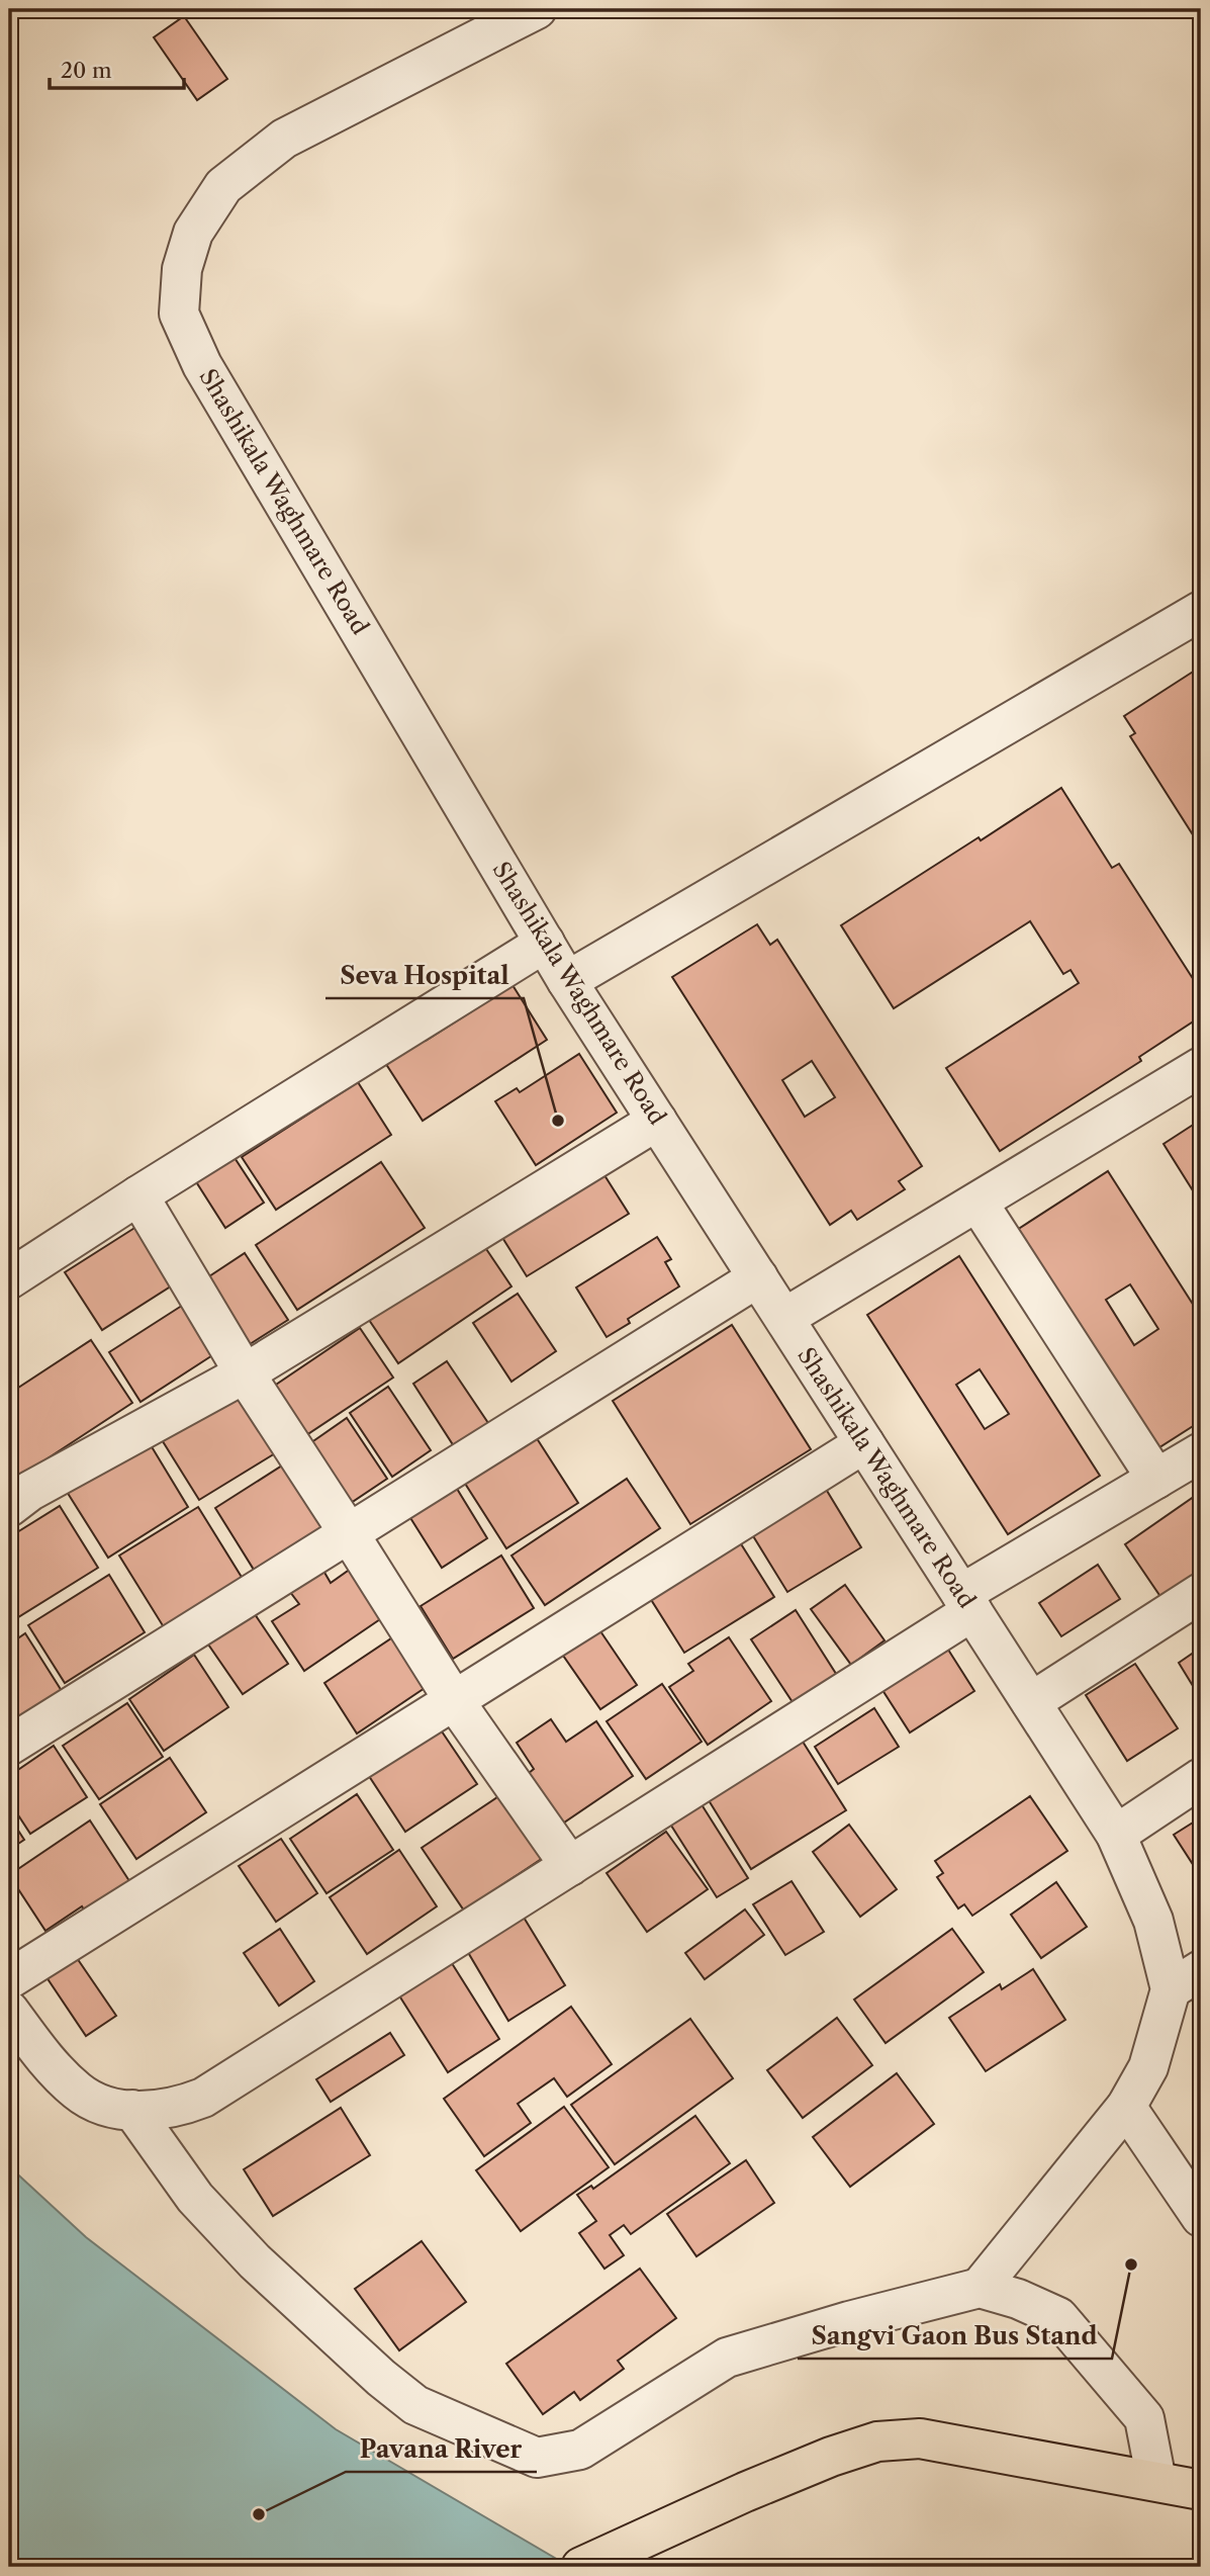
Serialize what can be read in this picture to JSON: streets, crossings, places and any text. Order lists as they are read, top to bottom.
{
  "streets": {
    "street": ["Shashikala Waghmare Road"]
  },
  "places": ["Seva Hospital", "Sangvi Gaon Bus Stand", "Pavana River"],
  "scale_bar": "20 m"
}
